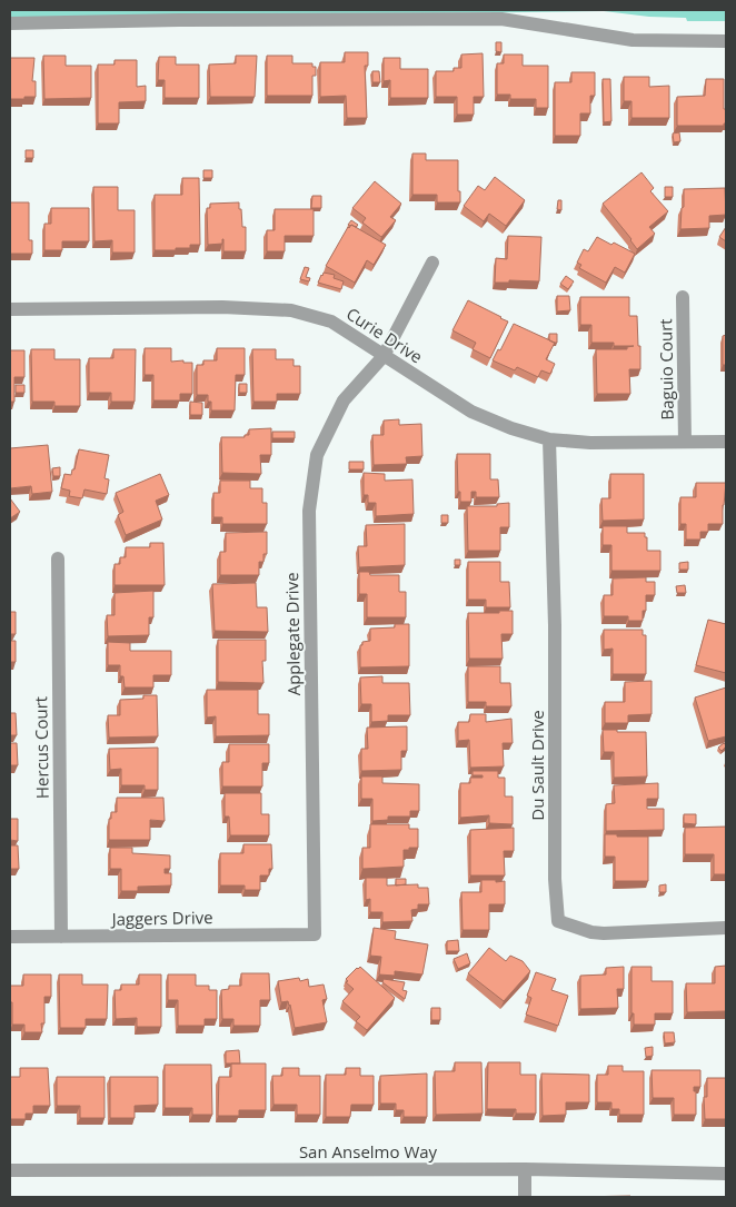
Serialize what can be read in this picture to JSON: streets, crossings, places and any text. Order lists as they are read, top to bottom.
{
  "streets": {
    "street": [
      "Curie Drive",
      "Baguio Court",
      "Applegate Drive",
      "Hercus Court",
      "Du Sault Drive",
      "Jaggers Drive",
      "San Anselmo Way"
    ]
  },
  "crossings": [
    ["Curie Drive", "Baguio Court"],
    ["Curie Drive", "Applegate Drive"],
    ["Curie Drive", "Du Sault Drive"],
    ["Applegate Drive", "Jaggers Drive"],
    ["Hercus Court", "Jaggers Drive"]
  ]
}
